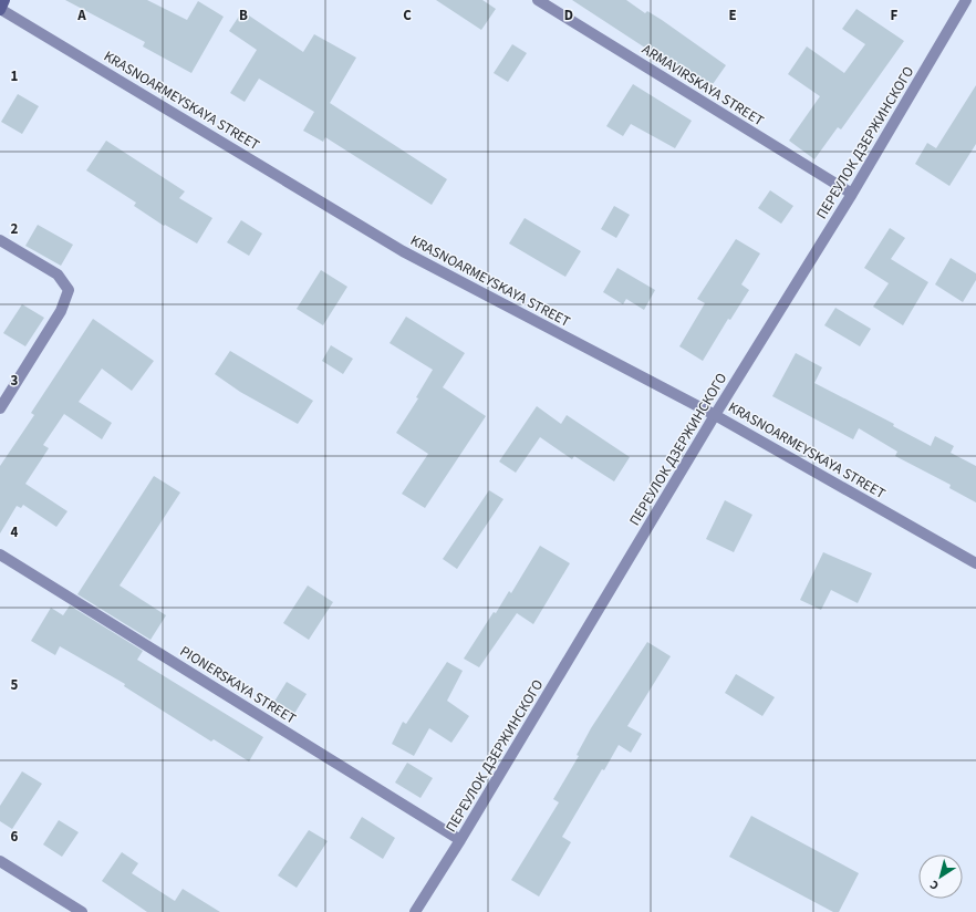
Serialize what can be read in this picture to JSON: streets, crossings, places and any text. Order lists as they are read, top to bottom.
{
  "streets": {
    "street": [
      "ARMAVIRSKAYA STREET",
      "KRASNOARMEYSKAYA STREET",
      "ПЕРЕУЛОК ДЗЕРЖИНСКОГО",
      "PIONERSKAYA STREET"
    ]
  },
  "crossings": [
    ["ARMAVIRSKAYA STREET", "ПЕРЕУЛОК ДЗЕРЖИНСКОГО"],
    ["KRASNOARMEYSKAYA STREET", "ПЕРЕУЛОК ДЗЕРЖИНСКОГО"],
    ["ПЕРЕУЛОК ДЗЕРЖИНСКОГО", "PIONERSKAYA STREET"]
  ],
  "north": "bottom left",
  "grid": {
    "columns": [
      "A",
      "B",
      "C",
      "D",
      "E",
      "F"
    ],
    "rows": [
      "1",
      "2",
      "3",
      "4",
      "5",
      "6"
    ]
  }
}
